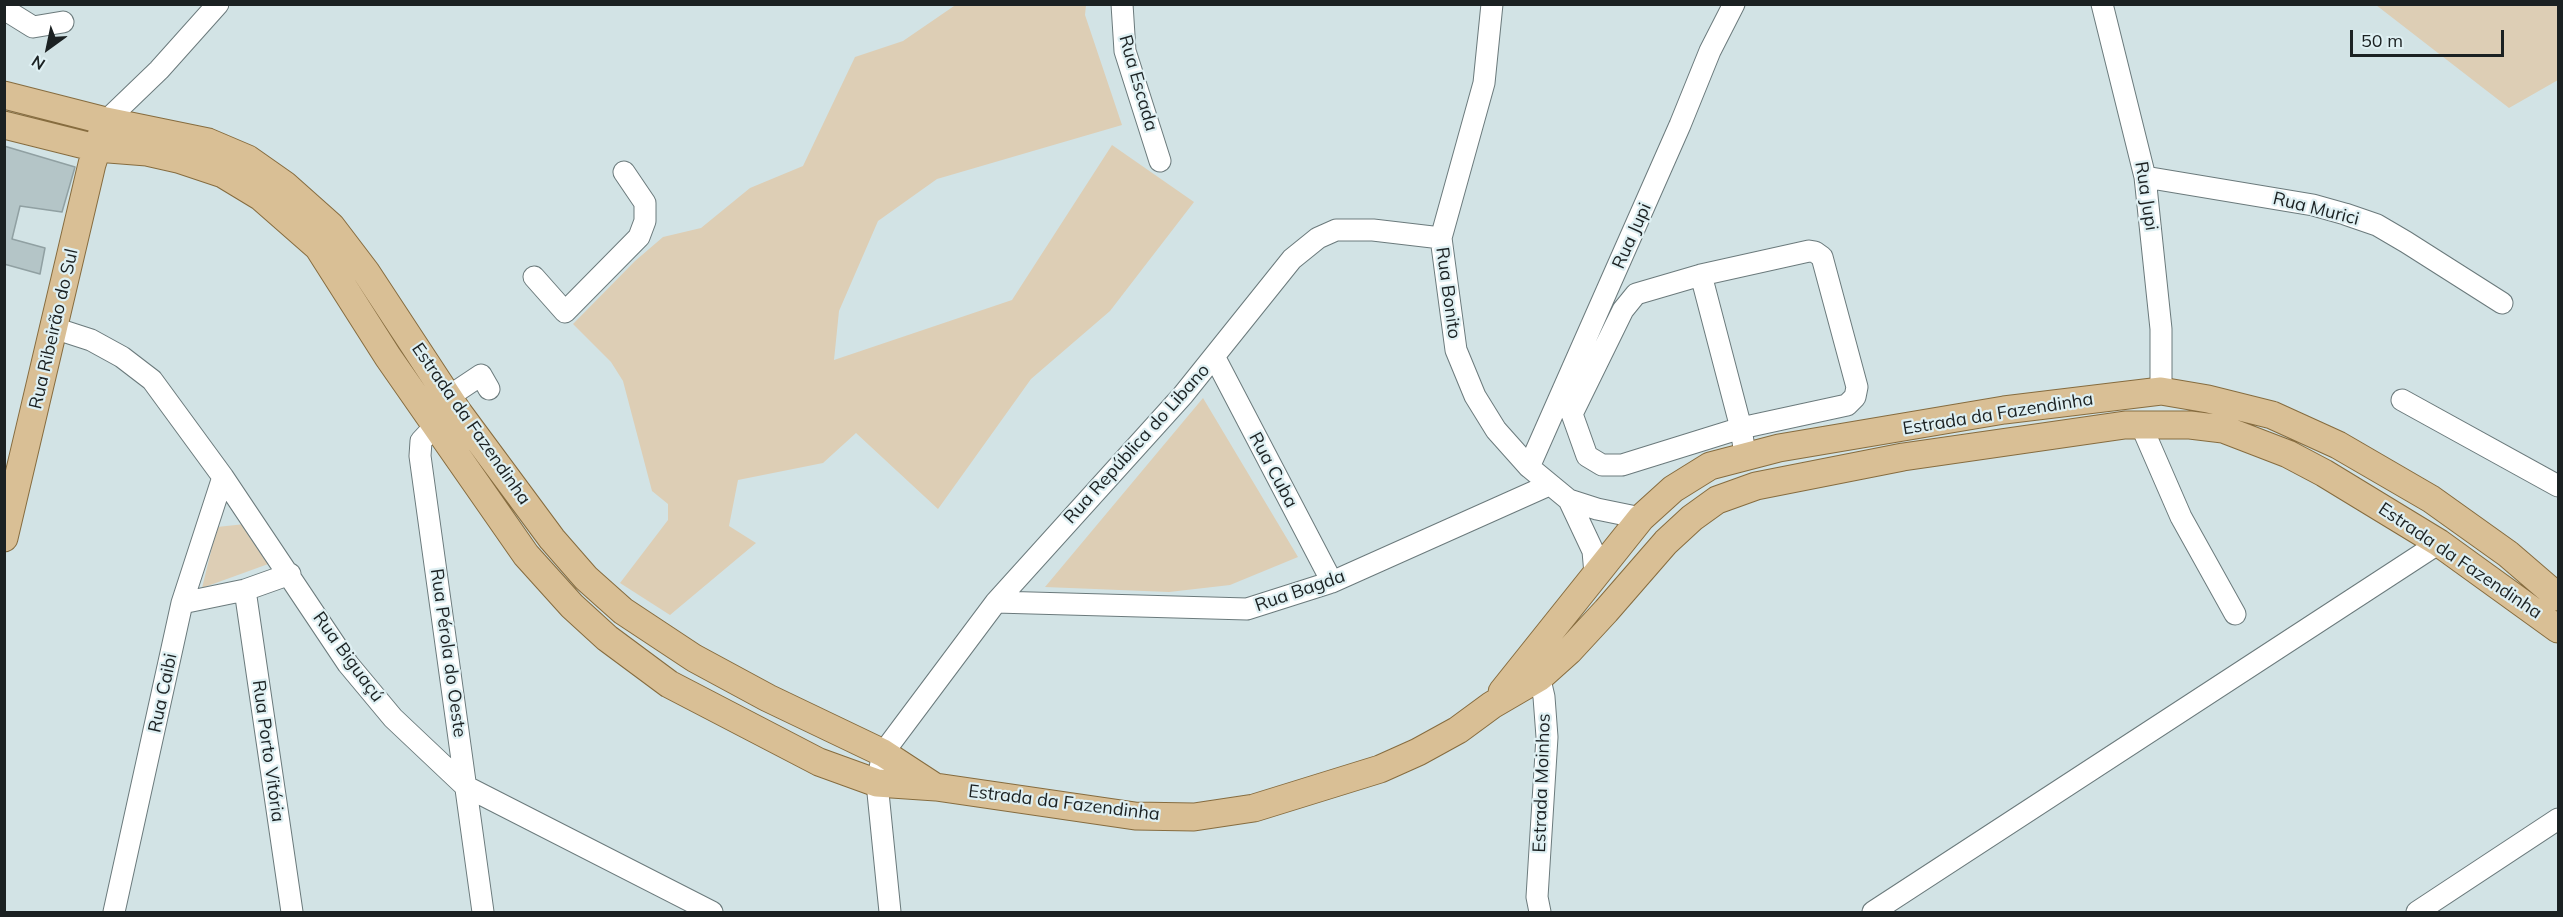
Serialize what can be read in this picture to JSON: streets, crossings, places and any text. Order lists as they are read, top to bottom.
{
  "streets": {
    "main road": ["Rua Ribeirão do Sul", "Estrada da Fazendinha"],
    "street": [
      "Rua Escada",
      "Rua Jupi",
      "Rua Murici",
      "Rua Bonito",
      "Rua República do Libano",
      "Rua Cuba",
      "Rua Bagda",
      "Rua Pérola do Oeste",
      "Rua Biguaçú",
      "Rua Caibi",
      "Rua Porto Vitória",
      "Estrada Moinhos"
    ]
  },
  "crossings": [
    ["Rua Jupi", "Rua Murici"],
    ["Rua Jupi", "Rua Bonito"],
    ["Rua Jupi", "Estrada da Fazendinha"],
    ["Rua Bonito", "Rua República do Libano"],
    ["Rua Bonito", "Rua Bagda"],
    ["Rua Ribeirão do Sul", "Estrada da Fazendinha"],
    ["Rua Ribeirão do Sul", "Rua Biguaçú"],
    ["Estrada da Fazendinha", "Rua República do Libano"],
    ["Estrada da Fazendinha", "Rua Pérola do Oeste"],
    ["Estrada da Fazendinha", "Estrada Moinhos"],
    ["Rua República do Libano", "Rua Cuba"],
    ["Rua República do Libano", "Rua Bagda"],
    ["Rua Cuba", "Rua Bagda"],
    ["Rua Pérola do Oeste", "Rua Biguaçú"],
    ["Rua Biguaçú", "Rua Caibi"]
  ],
  "scale_bar": "50 m",
  "north": "bottom left"
}
